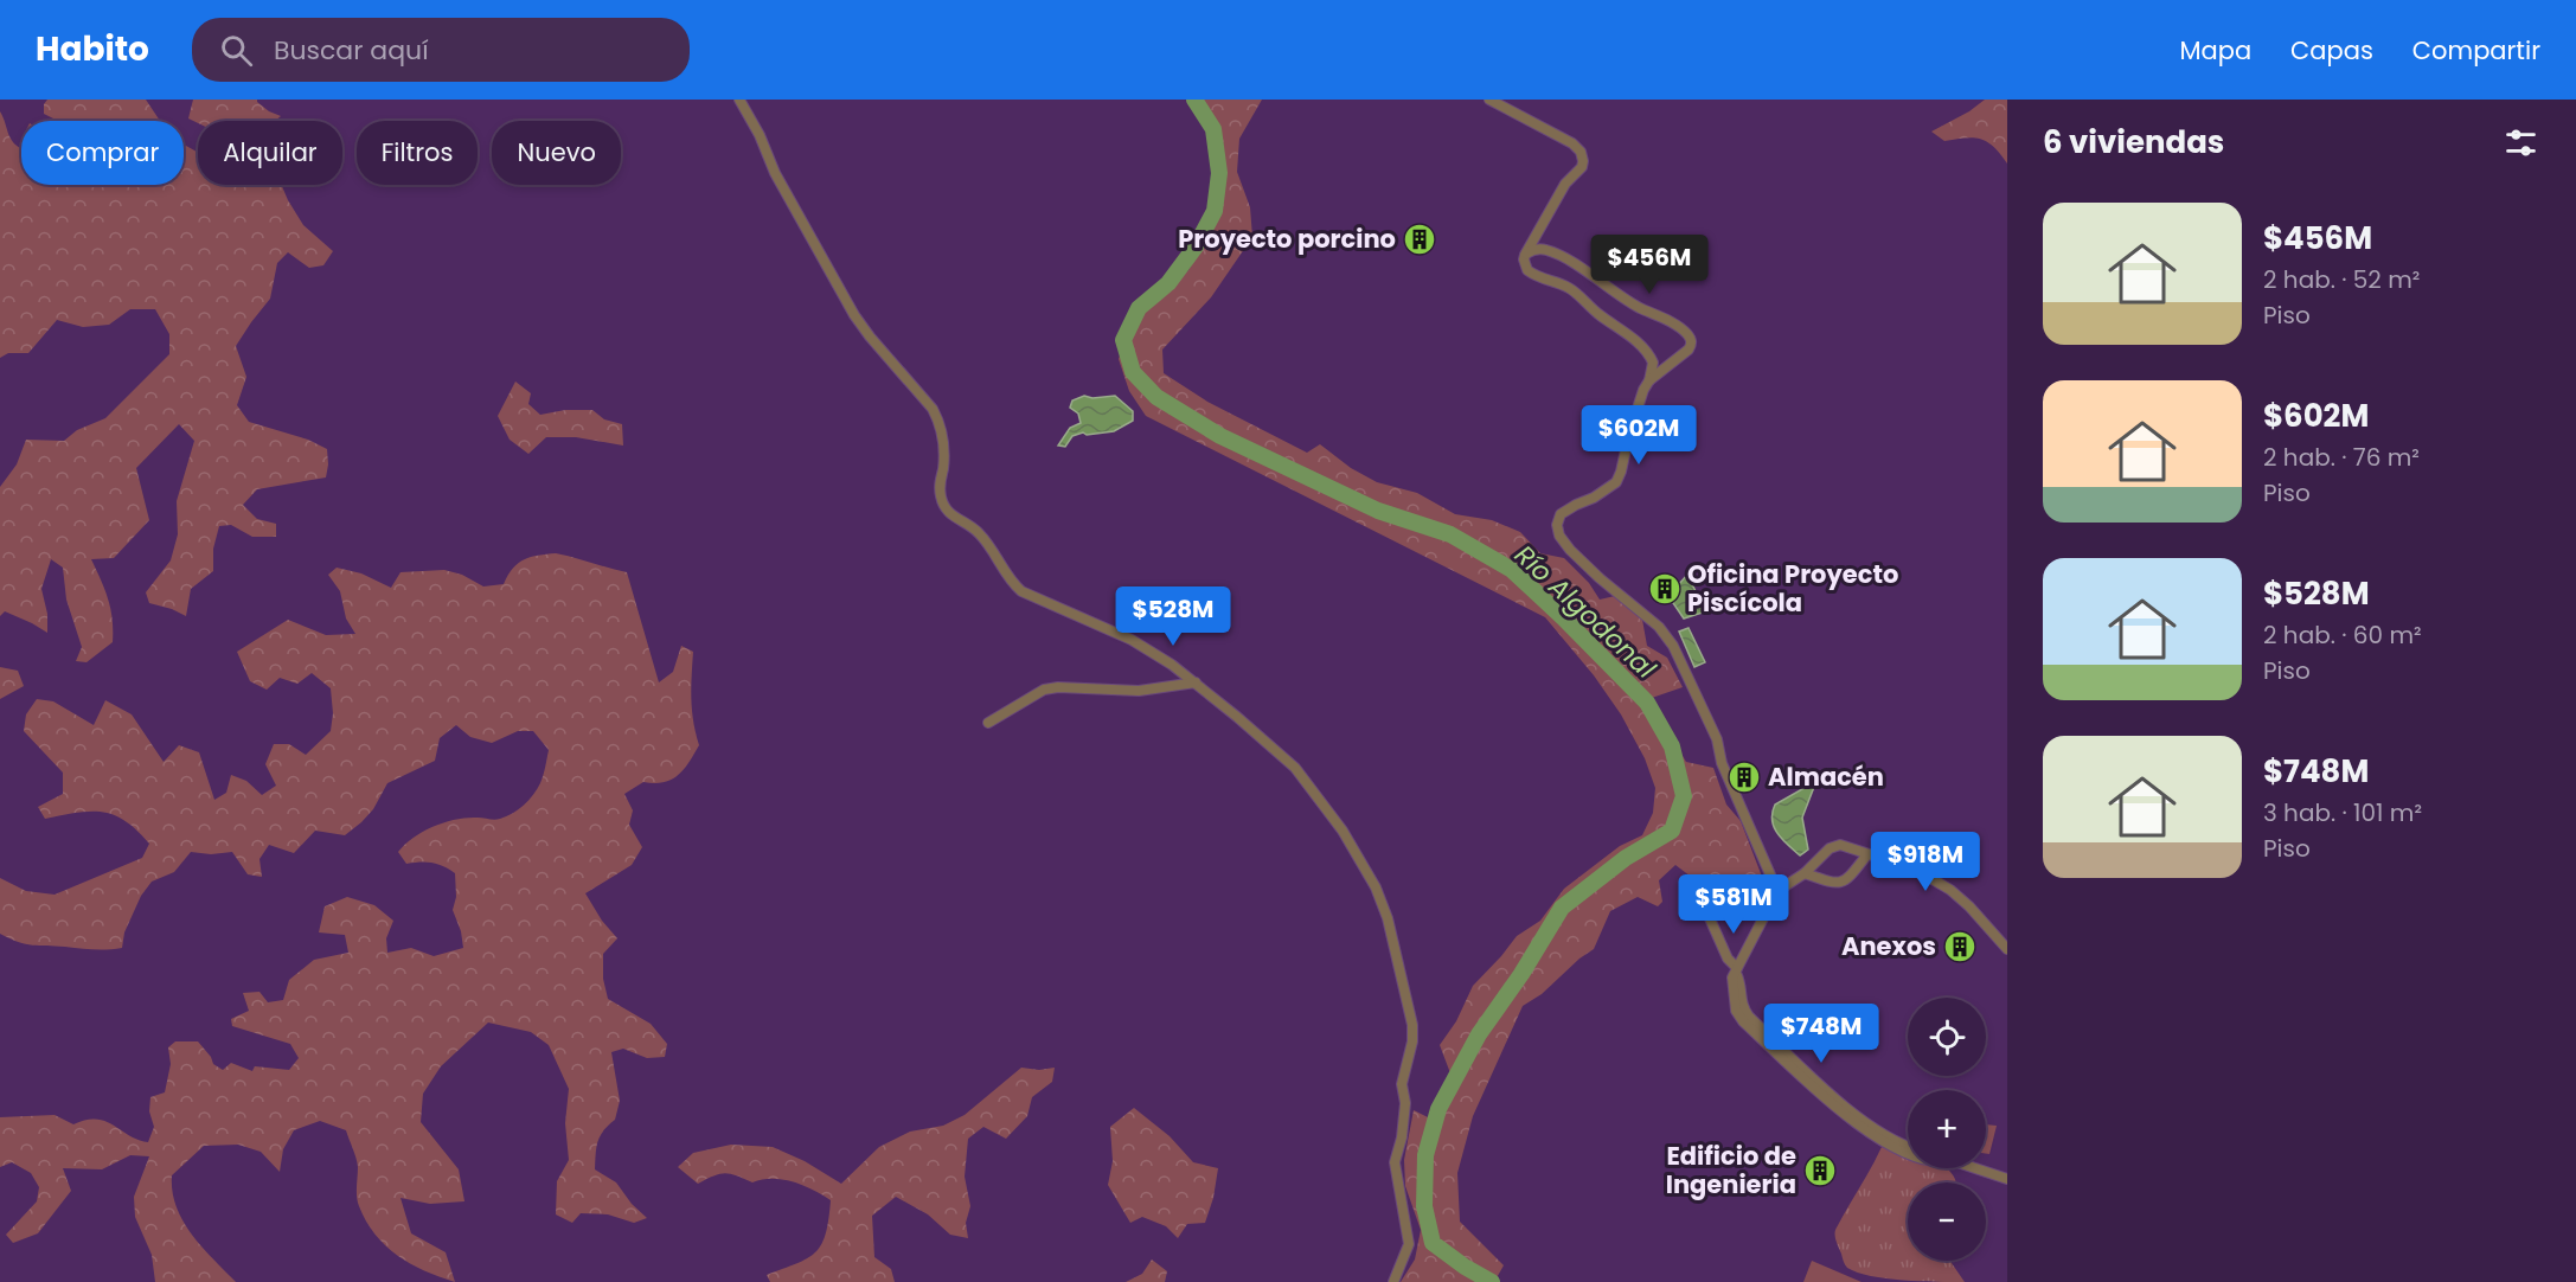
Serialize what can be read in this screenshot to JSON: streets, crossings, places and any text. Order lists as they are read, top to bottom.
{
  "water": ["Río Algodonal"],
  "places": {
    "building": [
      "Proyecto porcino",
      "Oficina Proyecto Piscícola",
      "Almacén",
      "Anexos",
      "Edificio de Ingenieria"
    ]
  },
  "page": {
    "header": "Habito",
    "search": "Buscar aquí",
    "nav": ["Mapa", "Capas", "Compartir"],
    "heading": "6 viviendas",
    "chip": [
      "Comprar",
      "Alquilar",
      "Filtros",
      "Nuevo"
    ],
    "list": [
      {
        "name": "$456M",
        "note": "2 hab. · 52 m² · Piso"
      },
      {
        "name": "$602M",
        "note": "2 hab. · 76 m² · Piso"
      },
      {
        "name": "$528M",
        "note": "2 hab. · 60 m² · Piso"
      },
      {
        "name": "$748M",
        "note": "3 hab. · 101 m² · Piso"
      }
    ],
    "price": [
      "$456M",
      "$602M",
      "$528M",
      "$918M",
      "$581M",
      "$748M"
    ],
    "map_buttons": ["+", "−"]
  }
}
